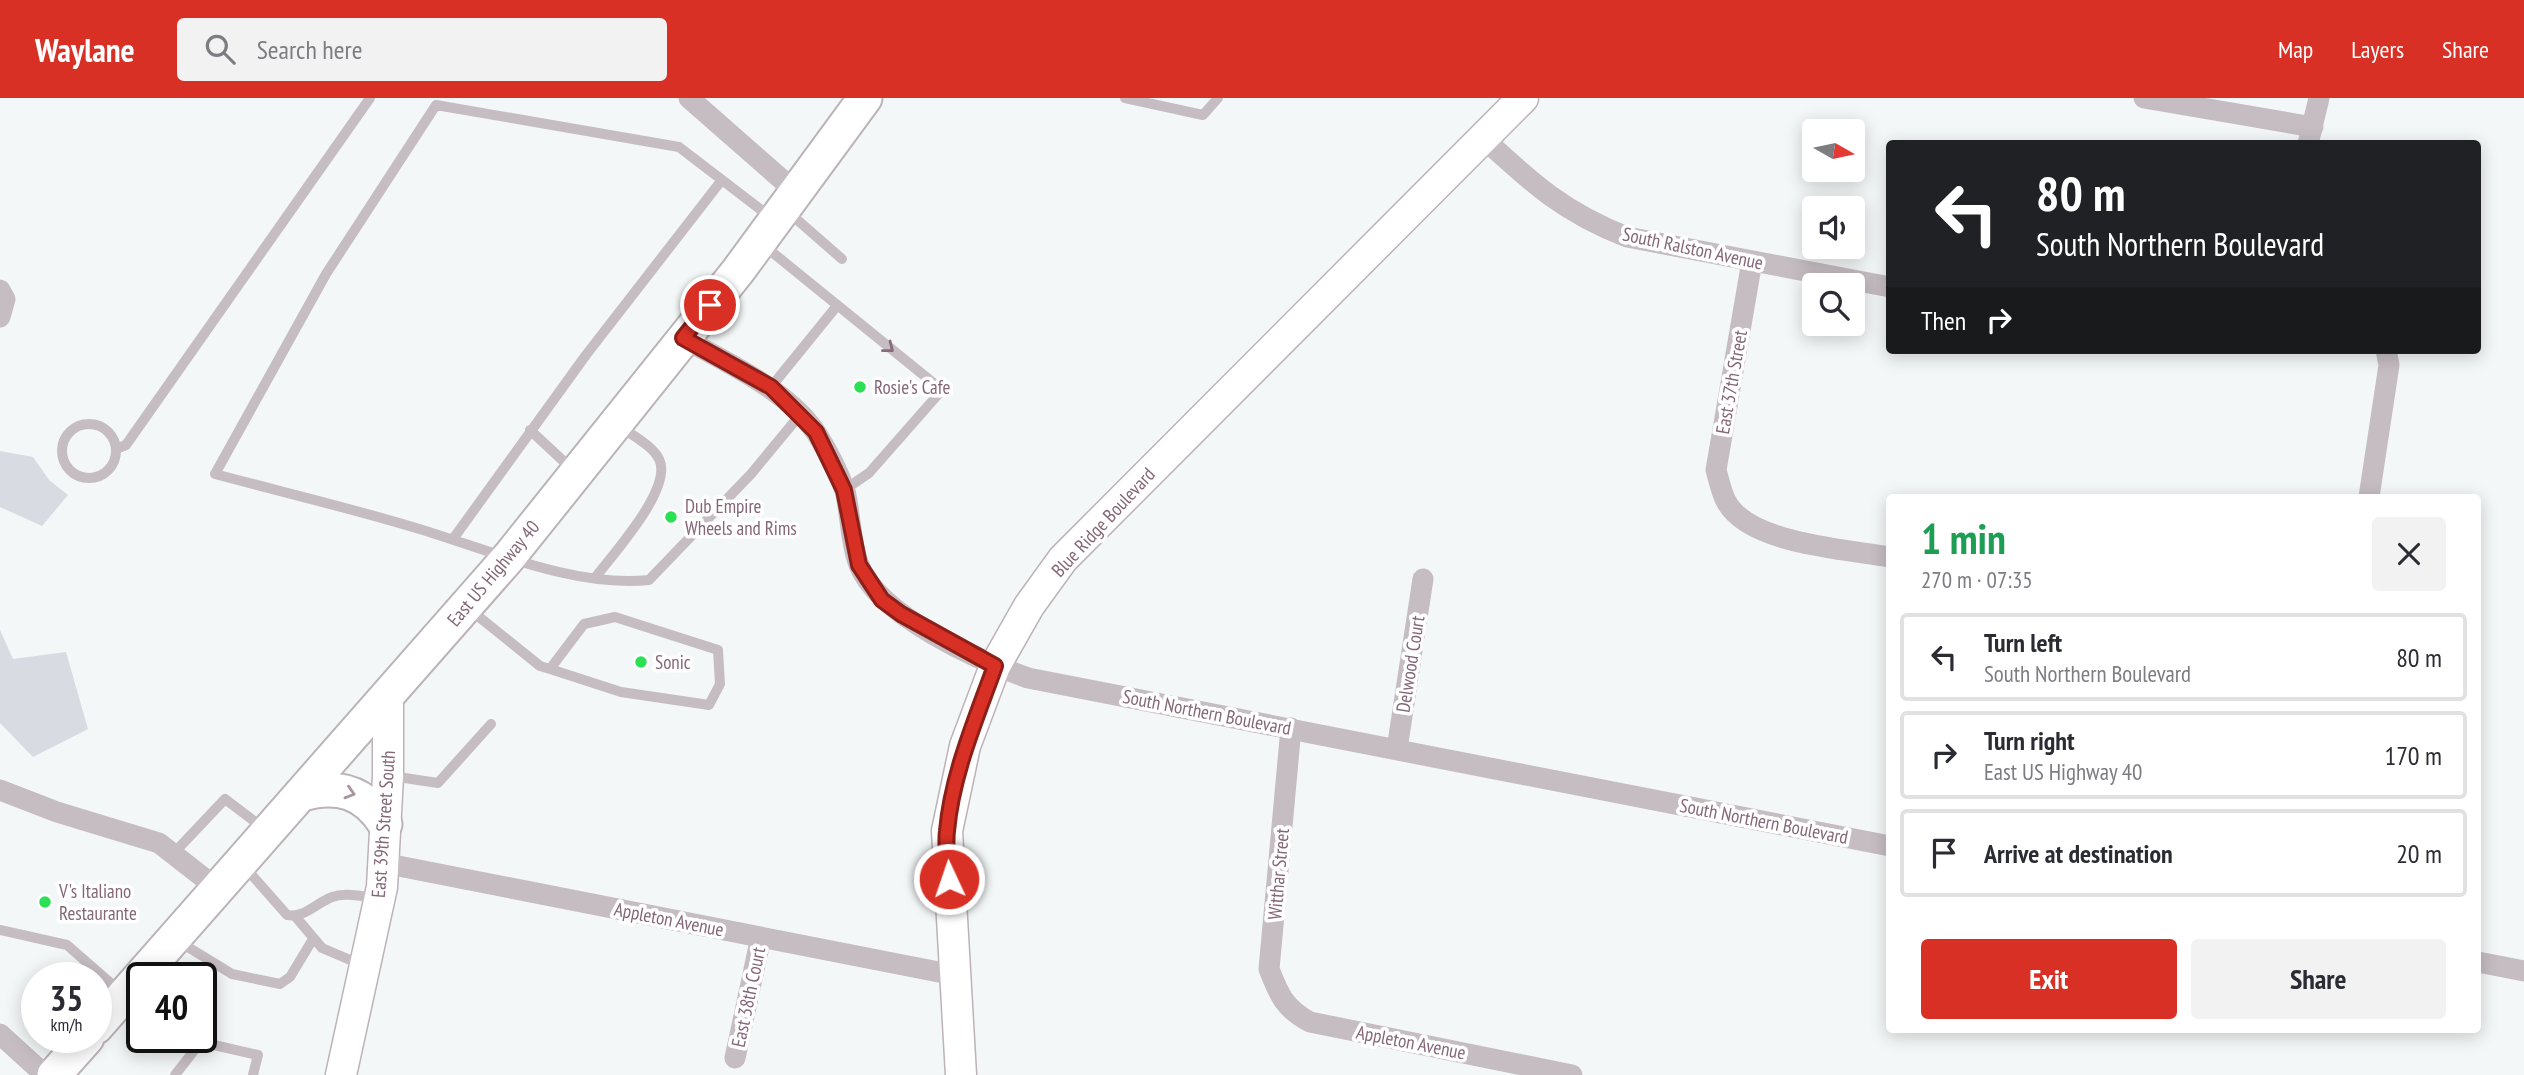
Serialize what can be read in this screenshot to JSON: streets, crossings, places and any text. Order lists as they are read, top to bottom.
{
  "streets": {
    "main road": ["East US Highway 40"],
    "street": [
      "South Ralston Avenue",
      "East 37th Street",
      "Blue Ridge Boulevard",
      "Delwood Court",
      "South Northern Boulevard",
      "East 39th Street South",
      "Witthar Street",
      "Appleton Avenue",
      "East 38th Court"
    ]
  },
  "crossings": [
    ["South Ralston Avenue", "East 37th Street"],
    ["South Ralston Avenue", "Blue Ridge Boulevard"],
    ["Blue Ridge Boulevard", "South Northern Boulevard"],
    ["Blue Ridge Boulevard", "Appleton Avenue"],
    ["East US Highway 40", "South Northern Boulevard"],
    ["East US Highway 40", "East 39th Street South"],
    ["Delwood Court", "South Northern Boulevard"],
    ["South Northern Boulevard", "Witthar Street"],
    ["East 39th Street South", "Appleton Avenue"],
    ["Witthar Street", "Appleton Avenue"],
    ["Appleton Avenue", "East 38th Court"]
  ],
  "places": [
    "Rosie's Cafe",
    "Dub Empire Wheels and Rims",
    "Sonic",
    "V's Italiano Restaurante"
  ],
  "north": "right",
  "page": {
    "header": "Waylane",
    "search": "Search here",
    "nav": ["Map", "Layers", "Share"],
    "turn": ["80 m", "South Northern Boulevard"],
    "then": "Then",
    "heading": ["1 min", "270 m · 07:35"],
    "list": [
      {
        "name": "Turn left",
        "note": "South Northern Boulevard",
        "value": "80 m"
      },
      {
        "name": "Turn right",
        "note": "East US Highway 40",
        "value": "170 m"
      },
      {
        "name": "Arrive at destination",
        "value": "20 m"
      }
    ],
    "buttons": ["Exit", "Share"],
    "speed": "35 km/h",
    "limit": "40"
  }
}
